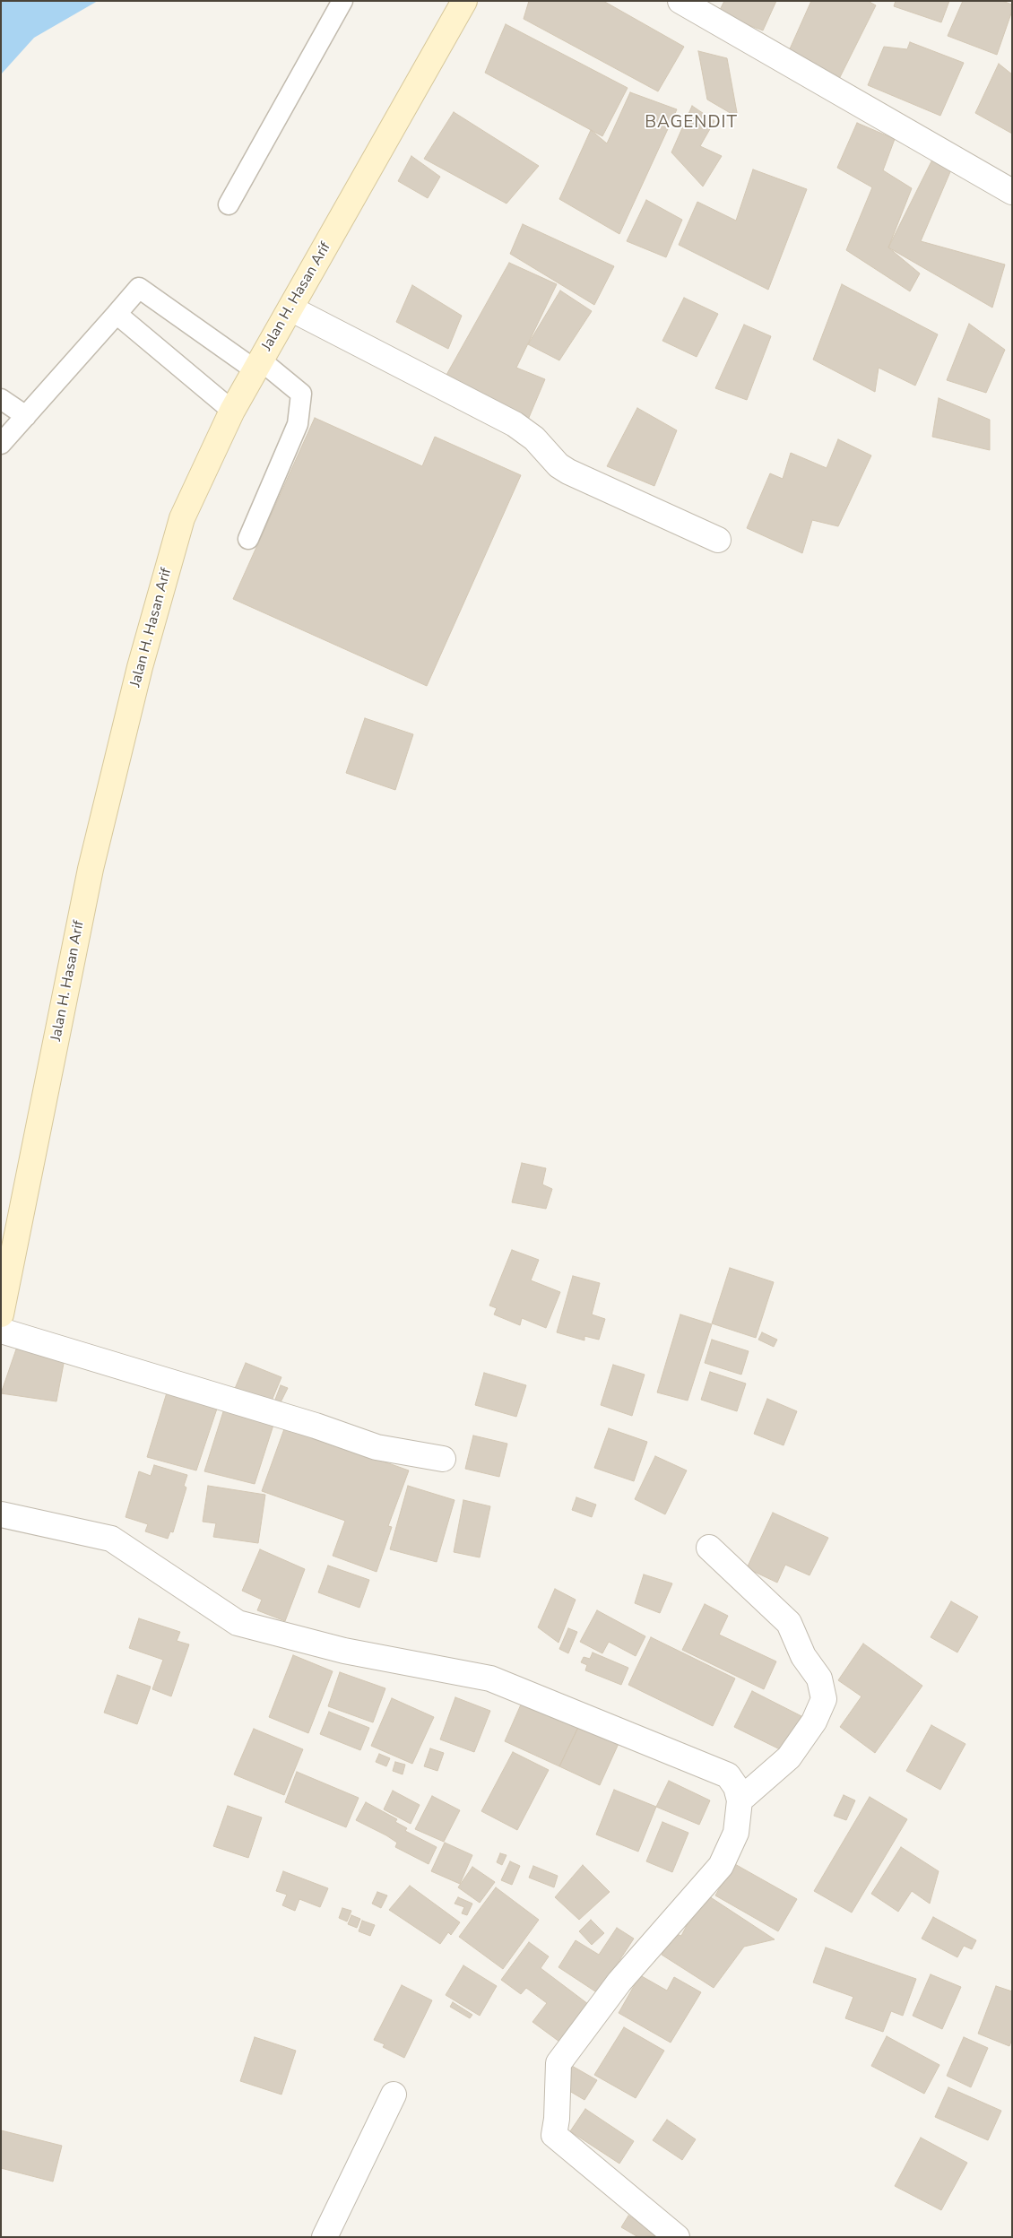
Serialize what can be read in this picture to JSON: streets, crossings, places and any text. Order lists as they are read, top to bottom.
{
  "streets": {
    "main road": ["Jalan H. Hasan Arif"]
  },
  "districts": ["BAGENDIT"]
}
